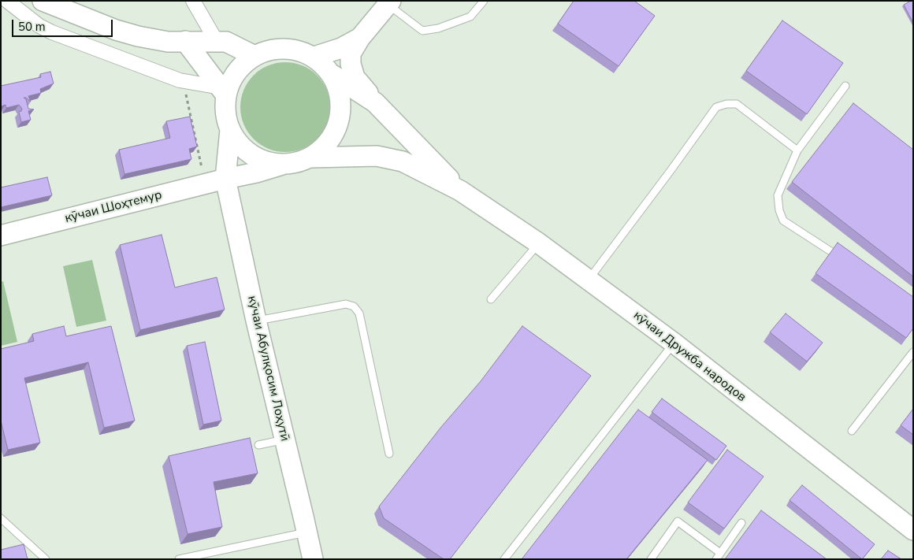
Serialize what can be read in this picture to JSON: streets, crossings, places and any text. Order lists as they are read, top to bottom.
{
  "streets": {
    "main road": ["кӯчаи Шоҳтемур", "кӯчаи Дружба народов", "кӯчаи Абулқосим Лоҳутӣ"]
  },
  "crossings": [
    ["кӯчаи Шоҳтемур", "кӯчаи Абулқосим Лоҳутӣ"]
  ],
  "scale_bar": "50 m"
}
